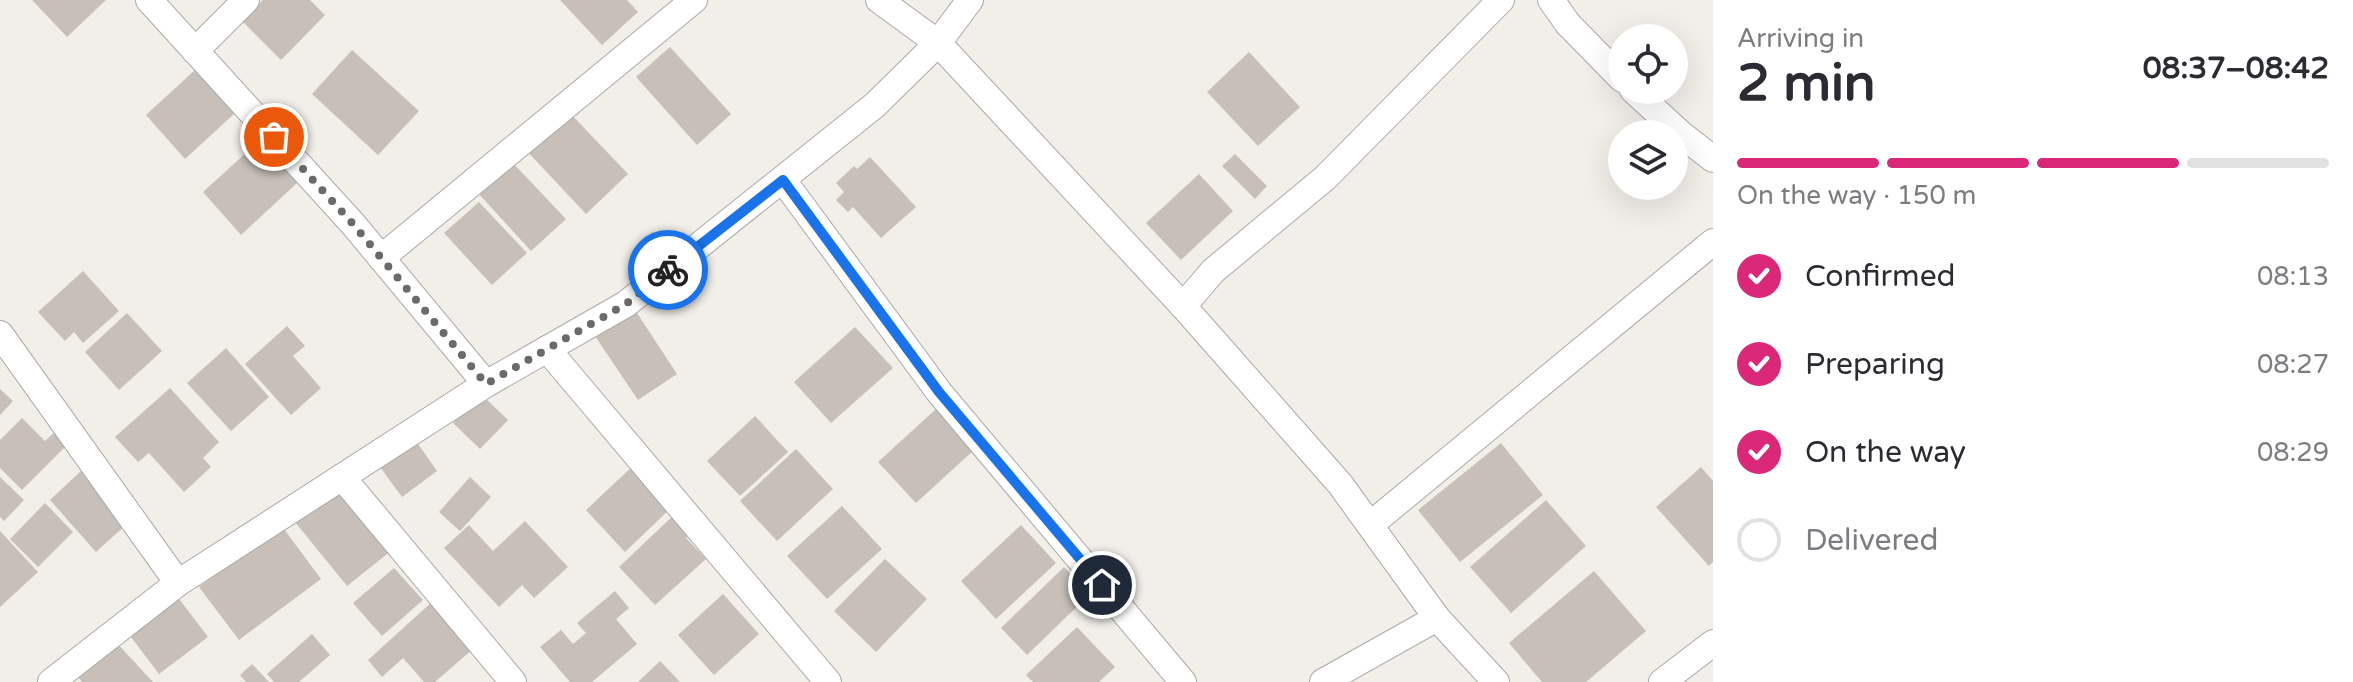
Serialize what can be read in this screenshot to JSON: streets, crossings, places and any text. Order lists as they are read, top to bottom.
{
  "page": {
    "heading": ["2 min", "Arriving in", "08:37–08:42"],
    "bar": "On the way · 150 m",
    "list": [
      ["Confirmed", "08:13"],
      ["Preparing", "08:27"],
      ["On the way", "08:29"],
      "Delivered"
    ]
  }
}
